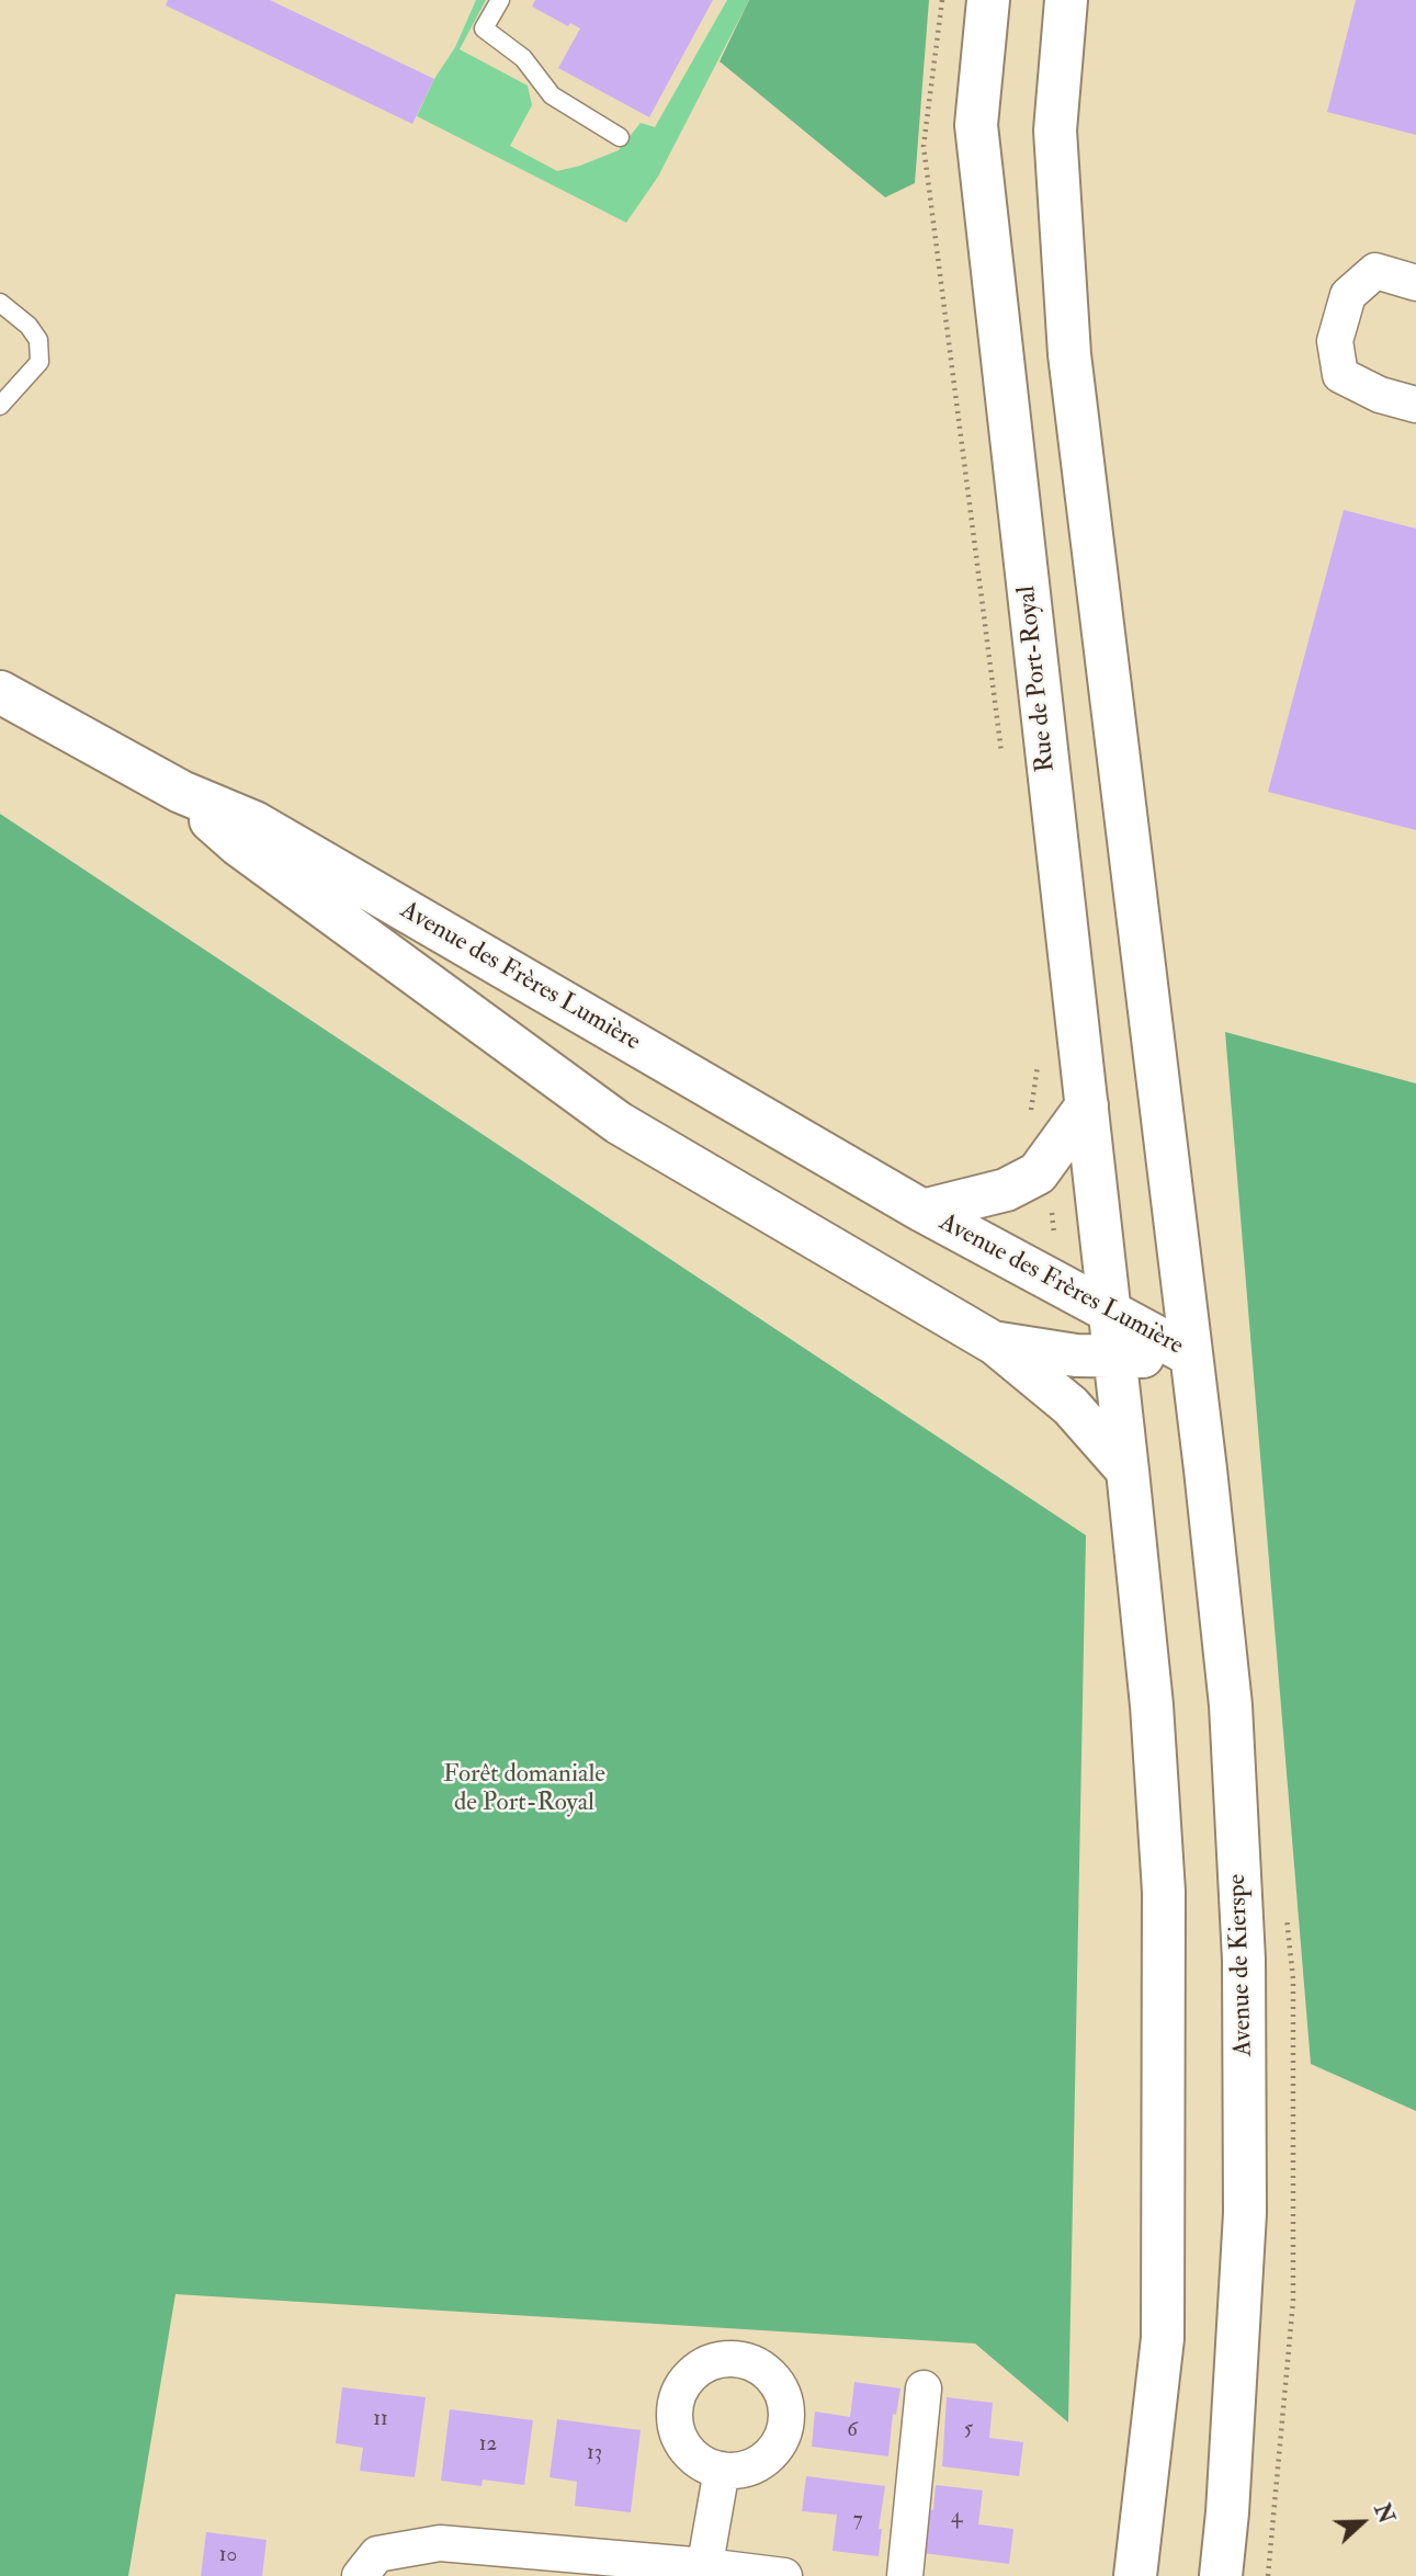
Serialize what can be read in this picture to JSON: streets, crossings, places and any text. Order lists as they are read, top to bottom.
{
  "streets": {
    "main road": ["Rue de Port-Royal", "Avenue des Frères Lumière", "Avenue de Kierspe"]
  },
  "crossings": [
    ["Rue de Port-Royal", "Avenue des Frères Lumière"],
    ["Avenue des Frères Lumière", "Avenue de Kierspe"]
  ],
  "parks": ["Forêt domaniale de Port-Royal"],
  "house_numbers": [
    "11",
    "5",
    "6",
    "12",
    "13",
    "4",
    "7",
    "10"
  ],
  "north": "right"
}
